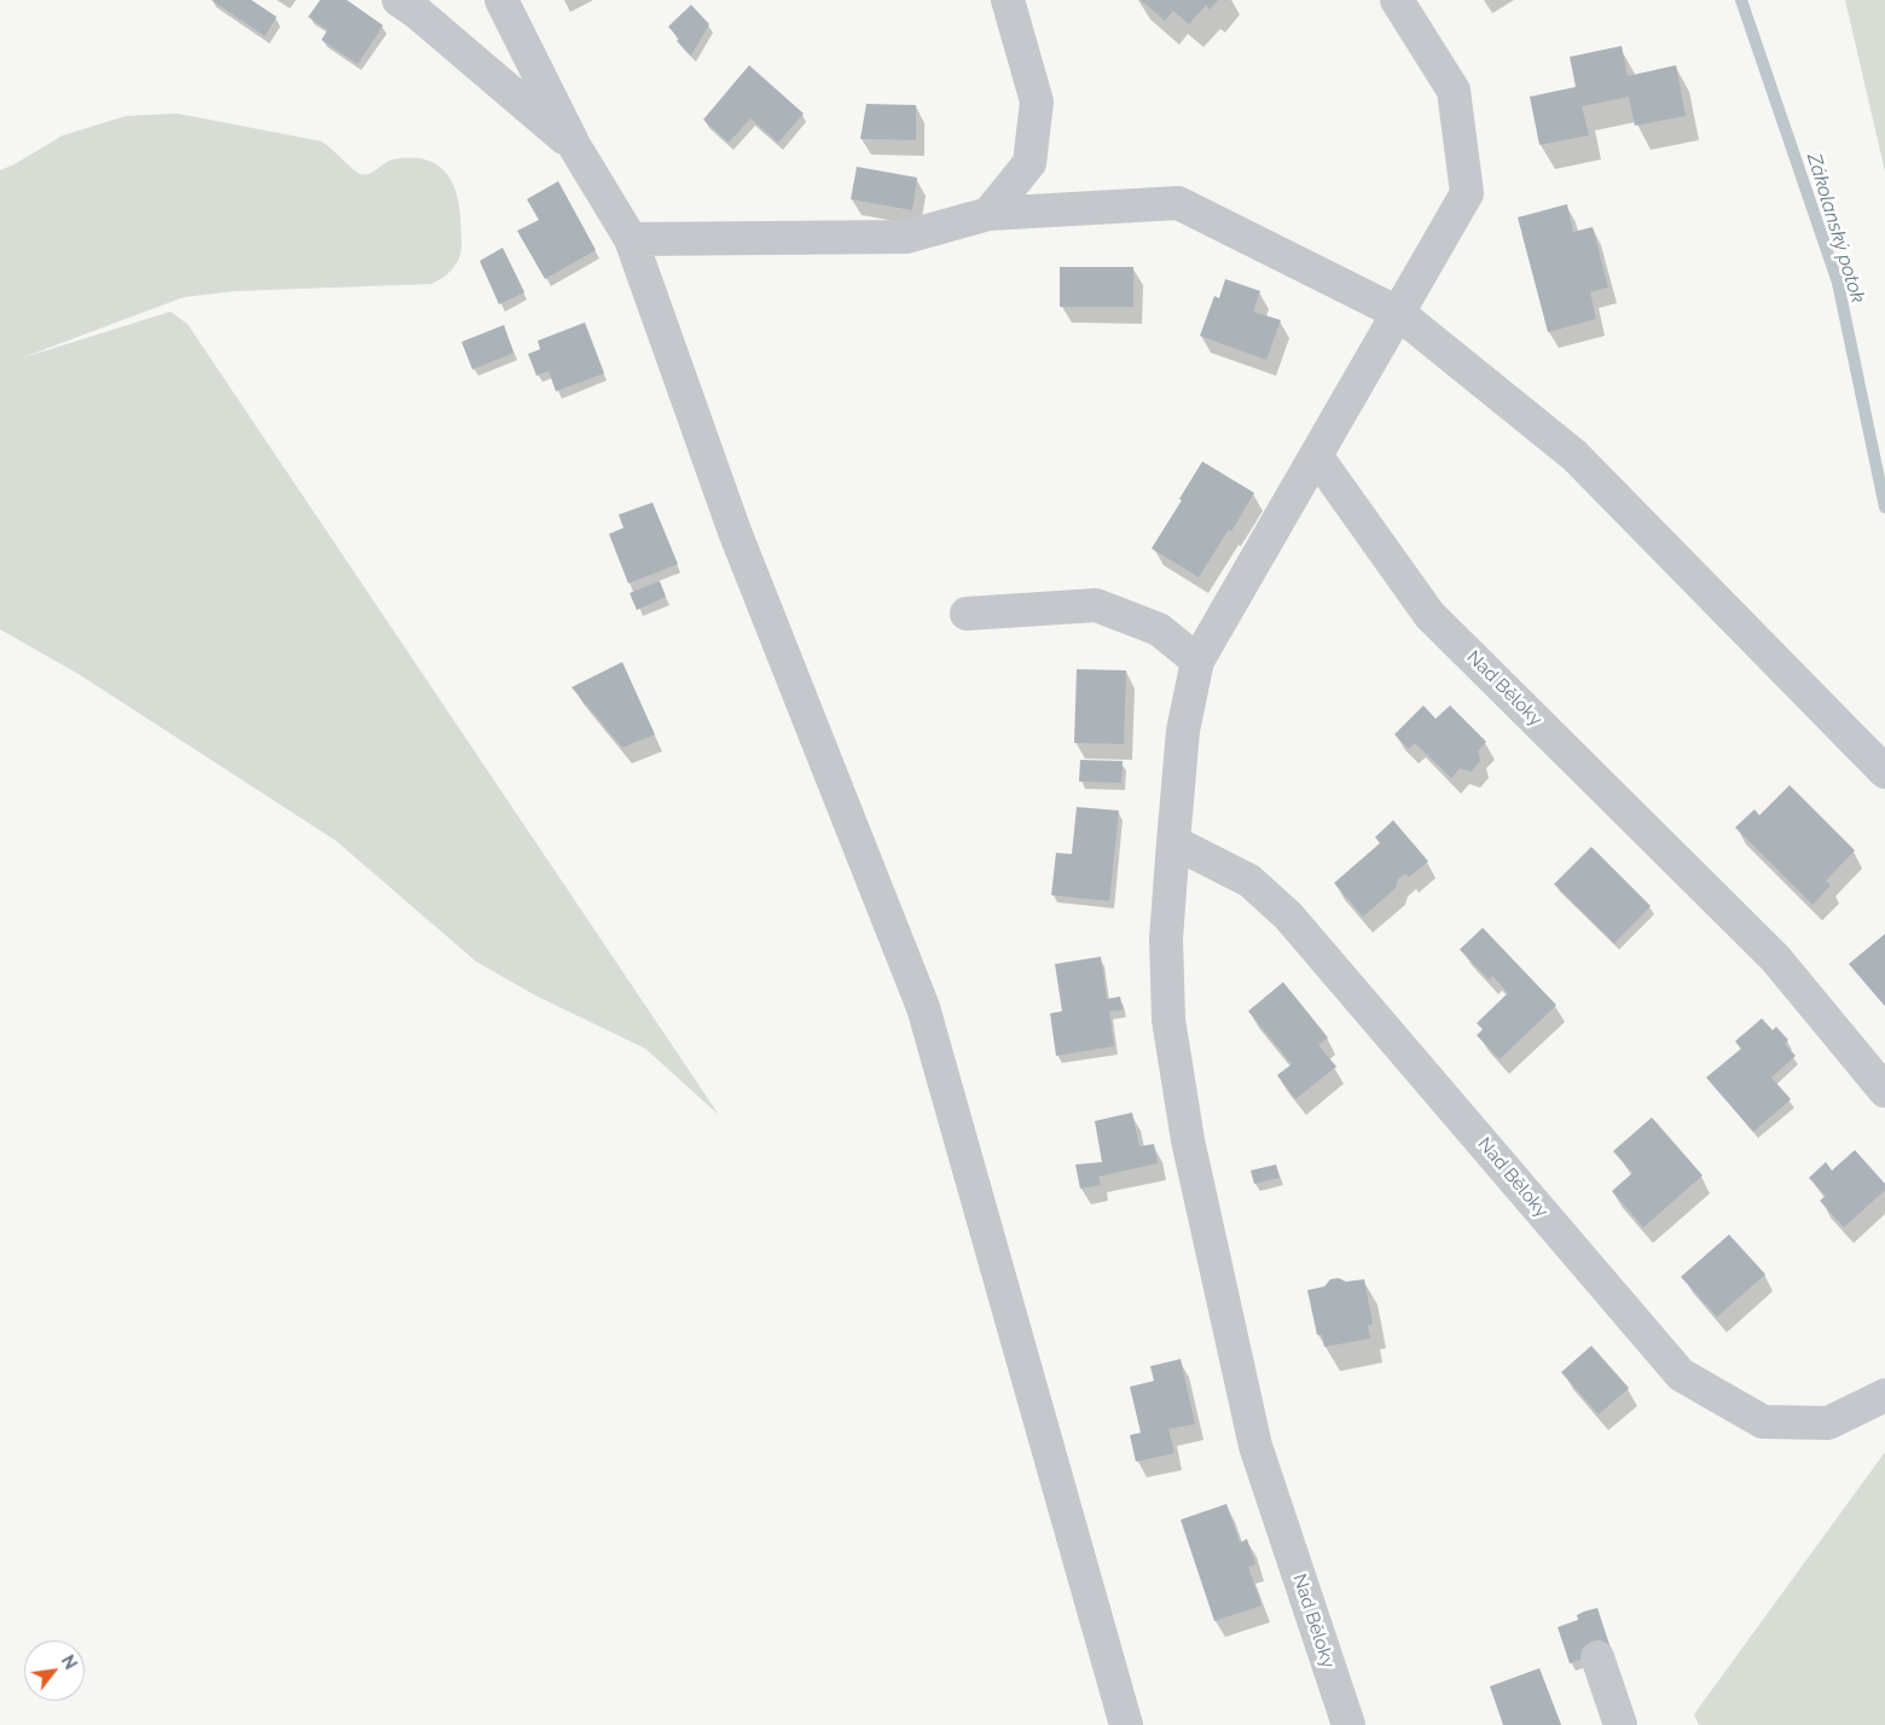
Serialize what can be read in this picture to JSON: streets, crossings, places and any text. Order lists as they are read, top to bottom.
{
  "streets": {
    "street": ["Nad Běloky"]
  },
  "water": ["Zákolanský potok"],
  "north": "top right"
}
